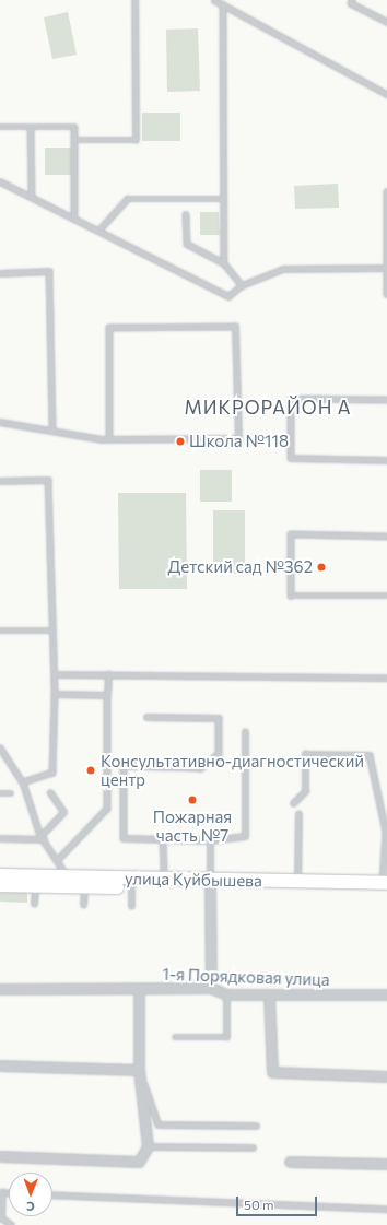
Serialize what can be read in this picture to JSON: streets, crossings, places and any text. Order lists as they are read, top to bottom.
{
  "streets": {
    "main road": ["улица Куйбышева"],
    "street": ["1-я Порядковая улица"]
  },
  "districts": ["МИКРОРАЙОН А"],
  "places": [
    "Школа №118",
    "Детский сад №362",
    "Консультативно-диагностический центр",
    "Пожарная часть №7"
  ],
  "scale_bar": "50 m",
  "north": "bottom"
}
